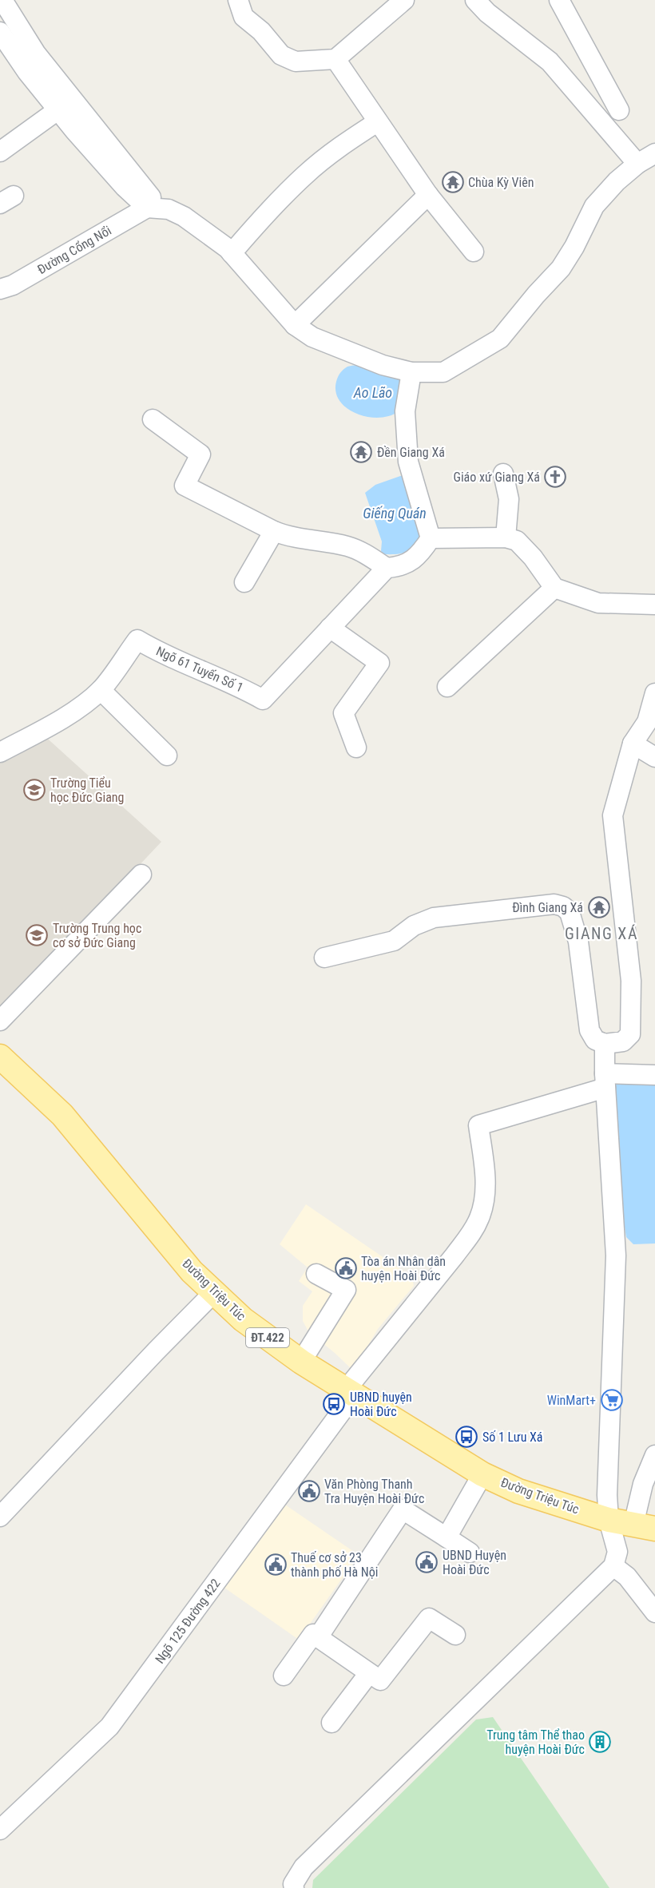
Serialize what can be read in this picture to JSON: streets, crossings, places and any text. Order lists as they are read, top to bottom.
{
  "streets": {
    "main road": ["Đường Triệu Túc", "ĐT.422"],
    "street": ["Đường Cổng Nổi", "Ngõ 61 Tuyến Số 1", "Ngõ 125 Đường 422"]
  },
  "crossings": [
    ["Đường Triệu Túc", "ĐT.422"],
    ["Đường Triệu Túc", "Ngõ 125 Đường 422"]
  ],
  "districts": ["GIANG XÁ"],
  "water": ["Ao Lão", "Giếng Quán"],
  "places": {
    "temple": ["Chùa Kỳ Viên", "Đền Giang Xá", "Đình Giang Xá"],
    "church": ["Giáo xứ Giang Xá"],
    "school or university": ["Trường Tiểu học Đức Giang", "Trường Trung học cơ sở Đức Giang"],
    "public building": [
      "Tòa án Nhân dân huyện Hoài Đức",
      "Văn Phòng Thanh Tra Huyện Hoài Đức",
      "UBND Huyện Hoài Đức",
      "Thuế cơ sở 23 thành phố Hà Nội"
    ],
    "supermarket": ["WinMart+"],
    "bus stop": ["UBND huyện Hoài Đức", "Số 1 Lưu Xá"],
    "building": ["Trung tâm Thể thao huyện Hoài Đức"]
  }
}
